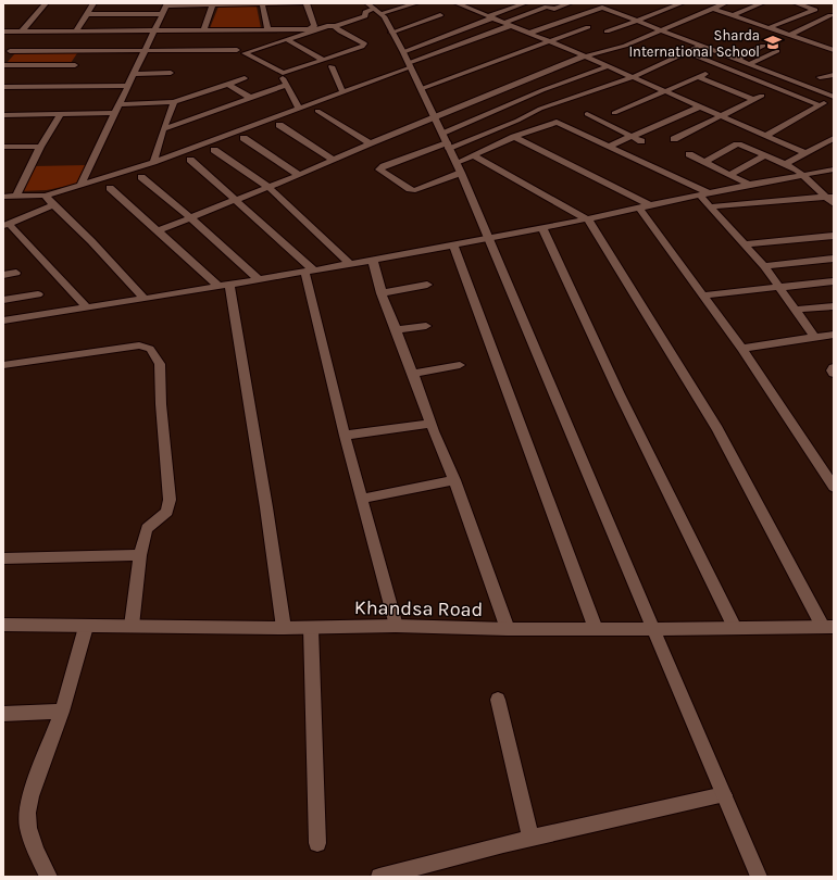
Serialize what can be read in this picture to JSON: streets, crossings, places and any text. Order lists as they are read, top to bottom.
{
  "streets": {
    "street": ["Khandsa Road"]
  },
  "places": {
    "school or university": ["Sharda International School"]
  }
}
